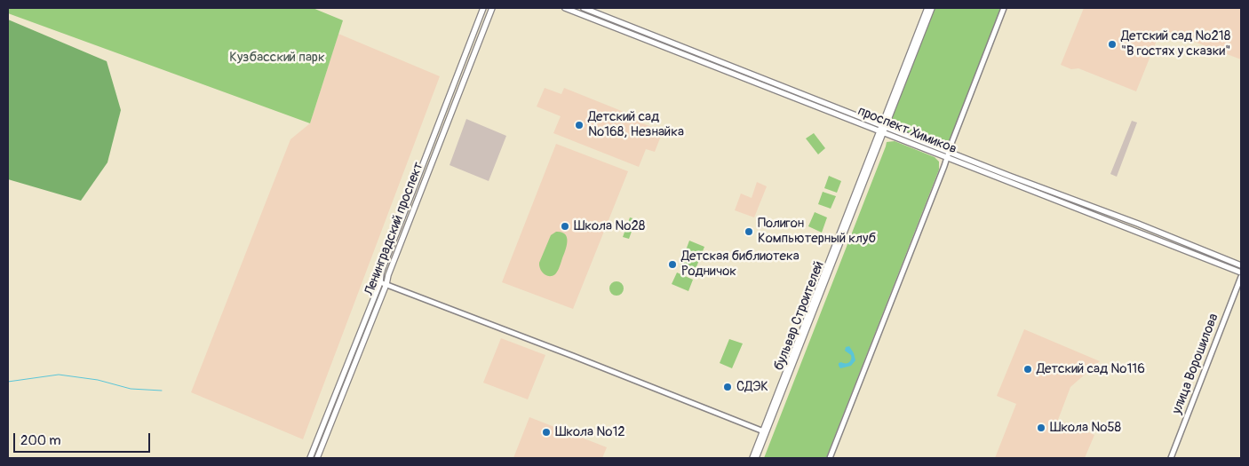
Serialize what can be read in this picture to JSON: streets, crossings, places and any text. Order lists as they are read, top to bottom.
{
  "streets": {
    "main road": ["проспект Химиков", "Ленинградский проспект", "бульвар Строителей"],
    "street": ["улица Ворошилова"]
  },
  "crossings": [
    ["проспект Химиков", "бульвар Строителей"]
  ],
  "parks": ["Кузбасский парк"],
  "places": [
    "Детский сад №218 \"В гостях у сказки\"",
    "Детский сад №168, Незнайка",
    "Школа №28",
    "Полигон Компьютерный клуб",
    "Детская библиотека Родничок",
    "Детский сад №116",
    "СДЭК",
    "Школа №58",
    "Школа №12"
  ],
  "scale_bar": "200 m"
}
